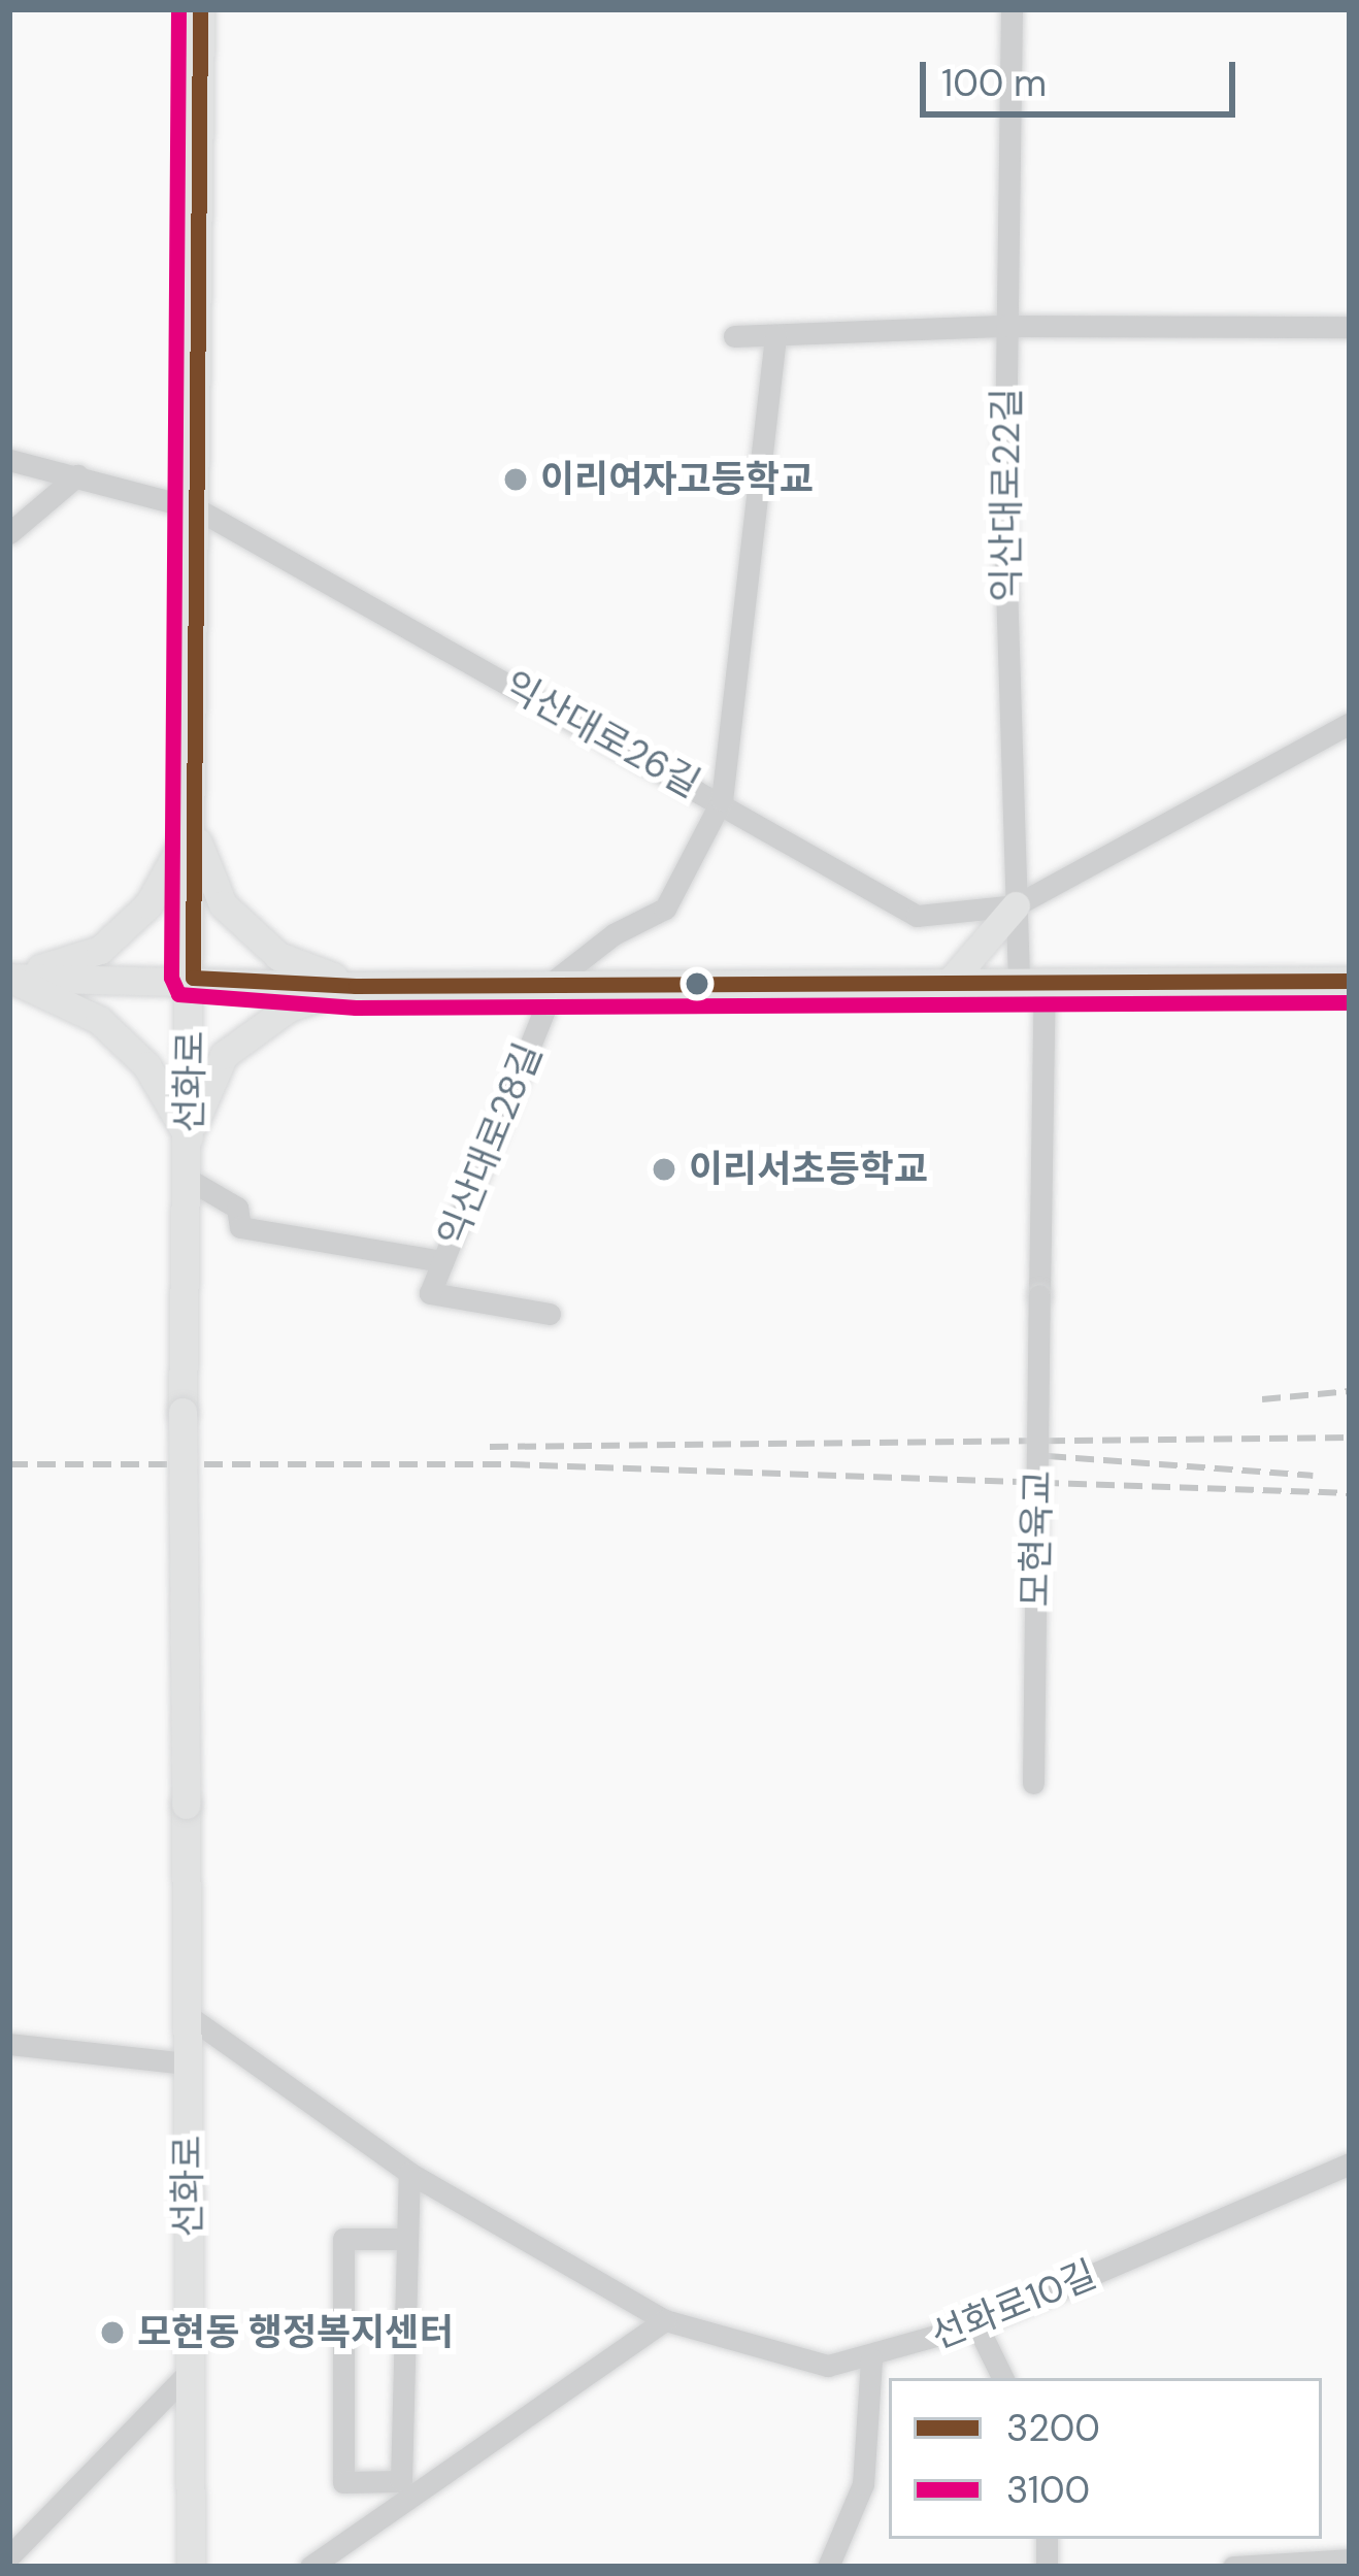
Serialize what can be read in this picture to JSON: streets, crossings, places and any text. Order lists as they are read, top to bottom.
{
  "streets": {
    "main road": ["선화로"],
    "street": [
      "익산대로22길",
      "익산대로26길",
      "익산대로28길",
      "모현육교",
      "선화로10길"
    ]
  },
  "crossings": [
    ["익산대로22길", "익산대로26길"],
    ["익산대로22길", "모현육교"],
    ["익산대로26길", "선화로"],
    ["익산대로26길", "익산대로28길"],
    ["선화로", "선화로10길"]
  ],
  "places": ["이리여자고등학교", "이리서초등학교", "모현동 행정복지센터"],
  "lines": ["transit line 3200", "transit line 3100"],
  "legend": ["3200", "3100"],
  "scale_bar": "100 m"
}
